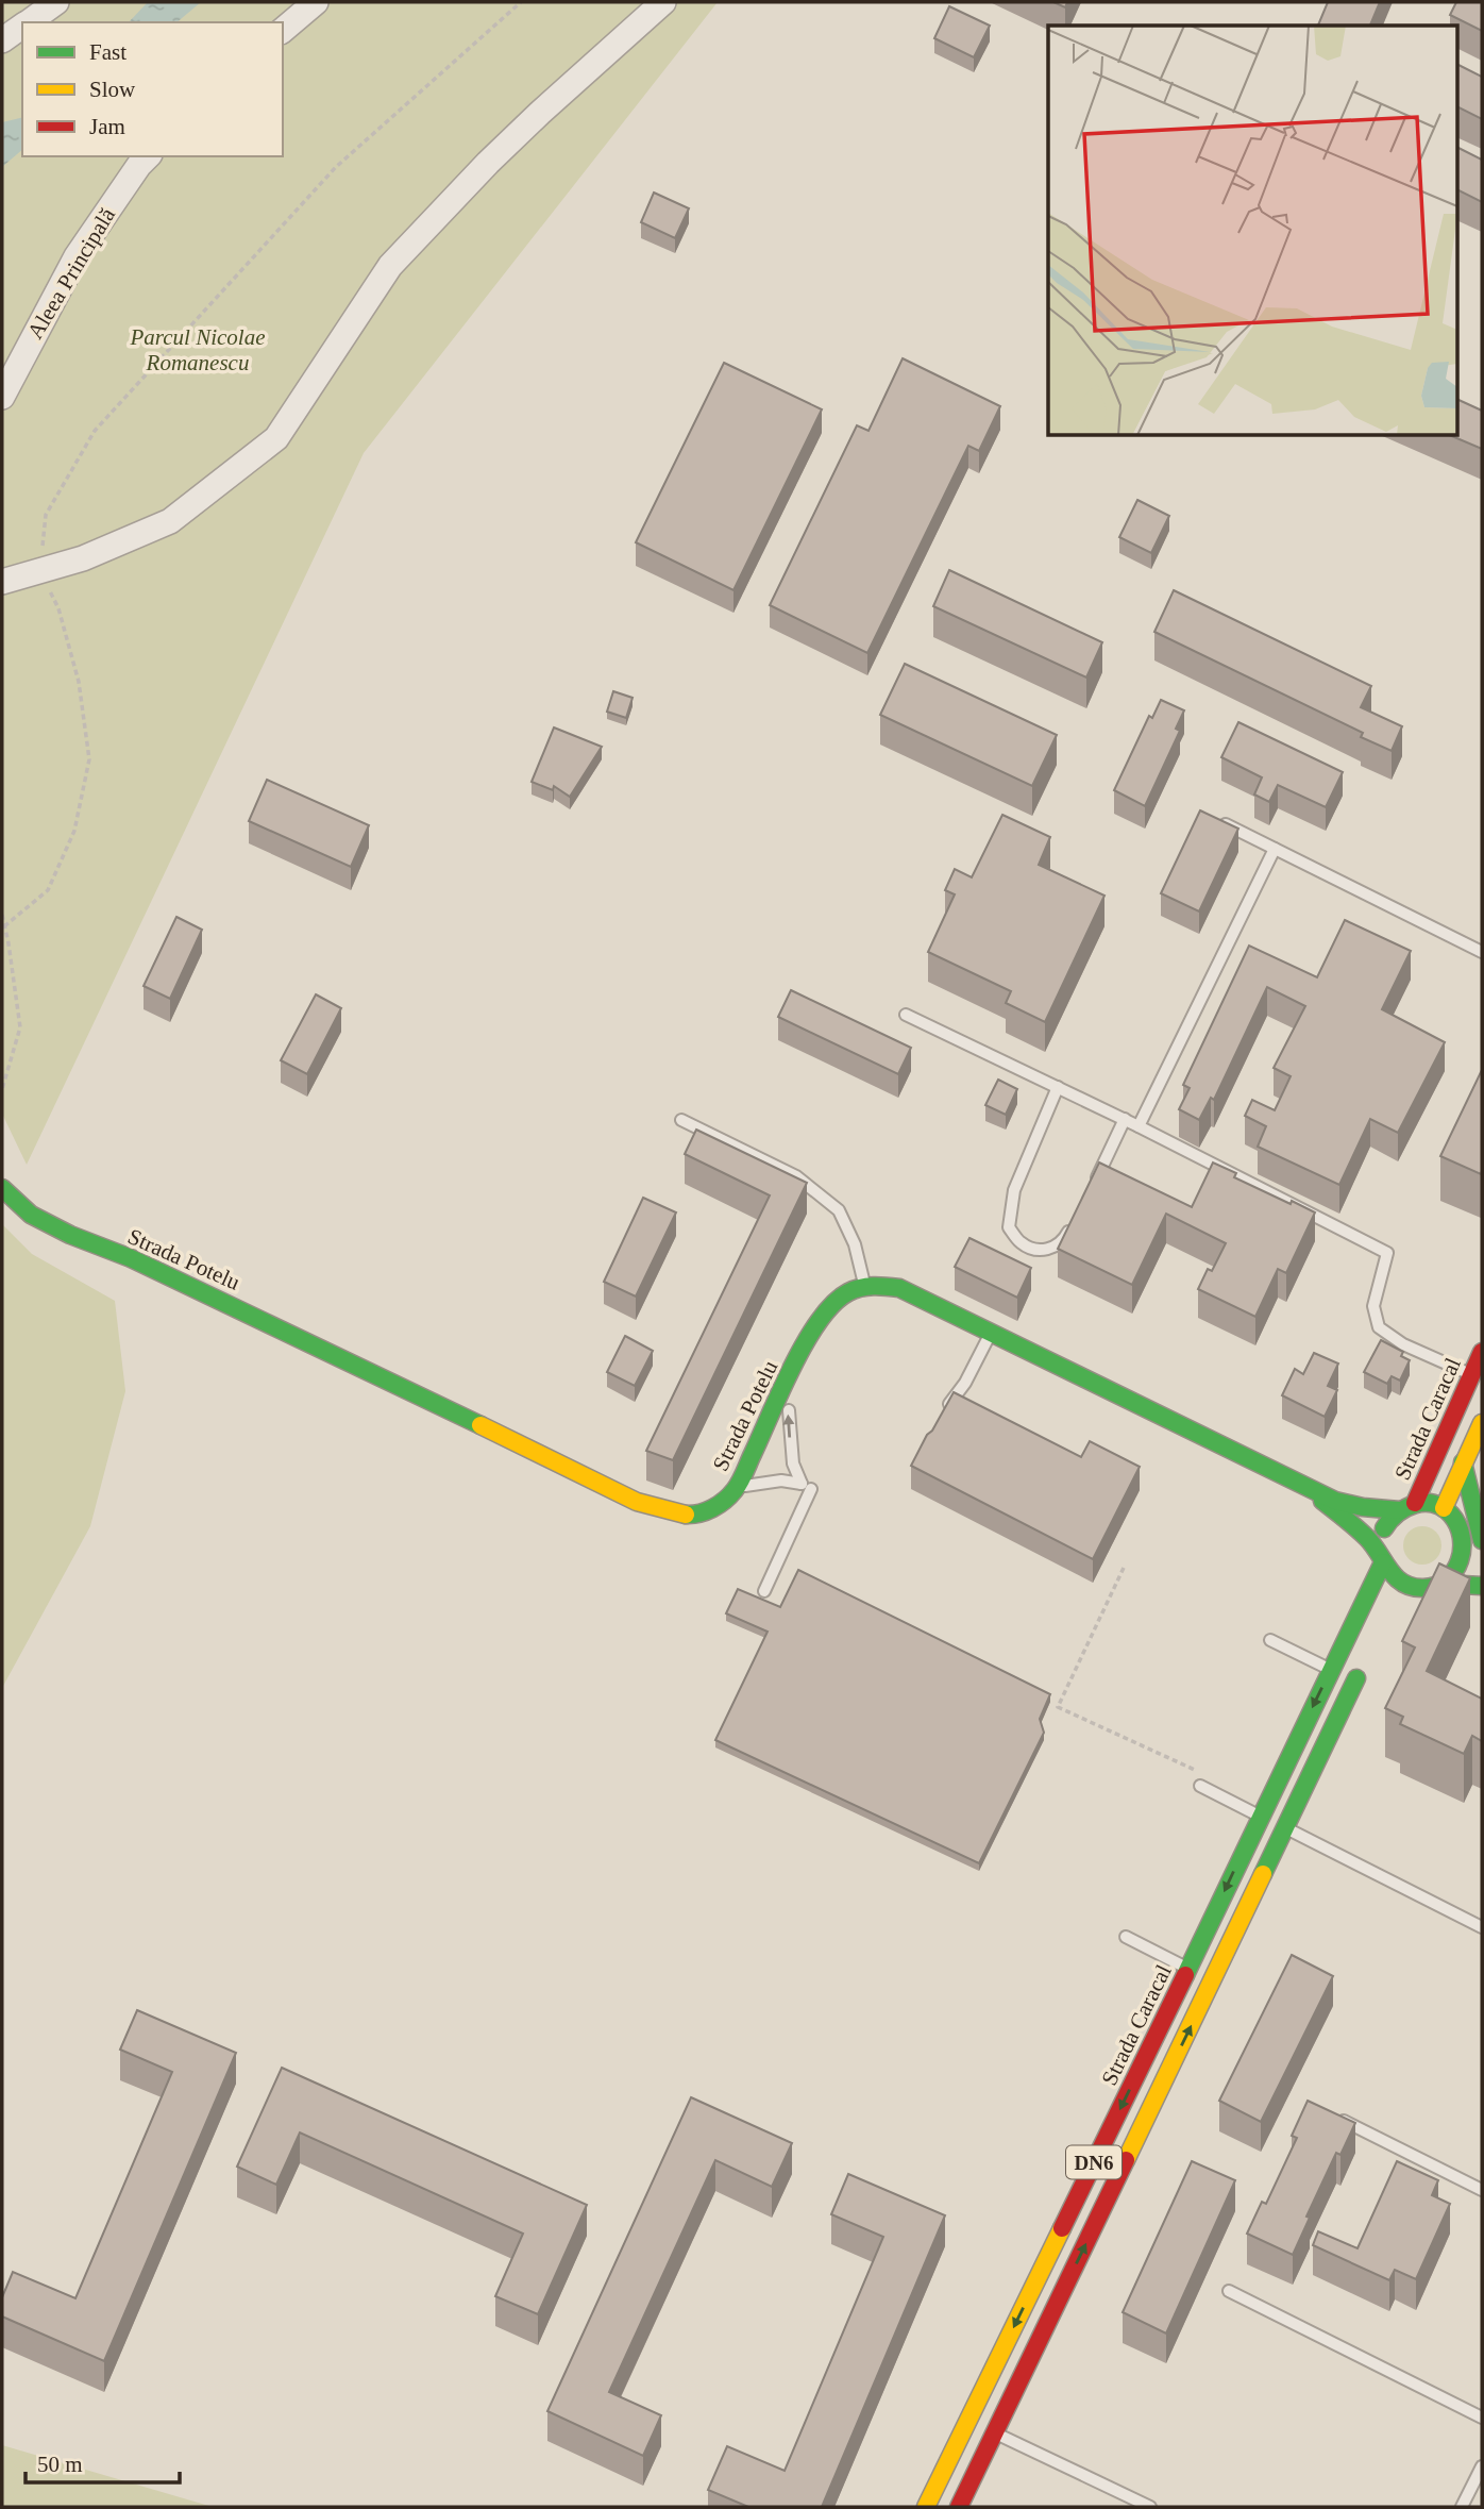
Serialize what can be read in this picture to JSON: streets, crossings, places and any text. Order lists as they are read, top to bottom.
{
  "streets": {
    "main road": ["Strada Potelu", "Strada Caracal", "DN6"],
    "street": ["Aleea Principală"]
  },
  "crossings": [
    ["Strada Caracal", "DN6"]
  ],
  "parks": ["Parcul Nicolae Romanescu"],
  "legend": ["Fast", "Slow", "Jam"],
  "scale_bar": "50 m"
}
